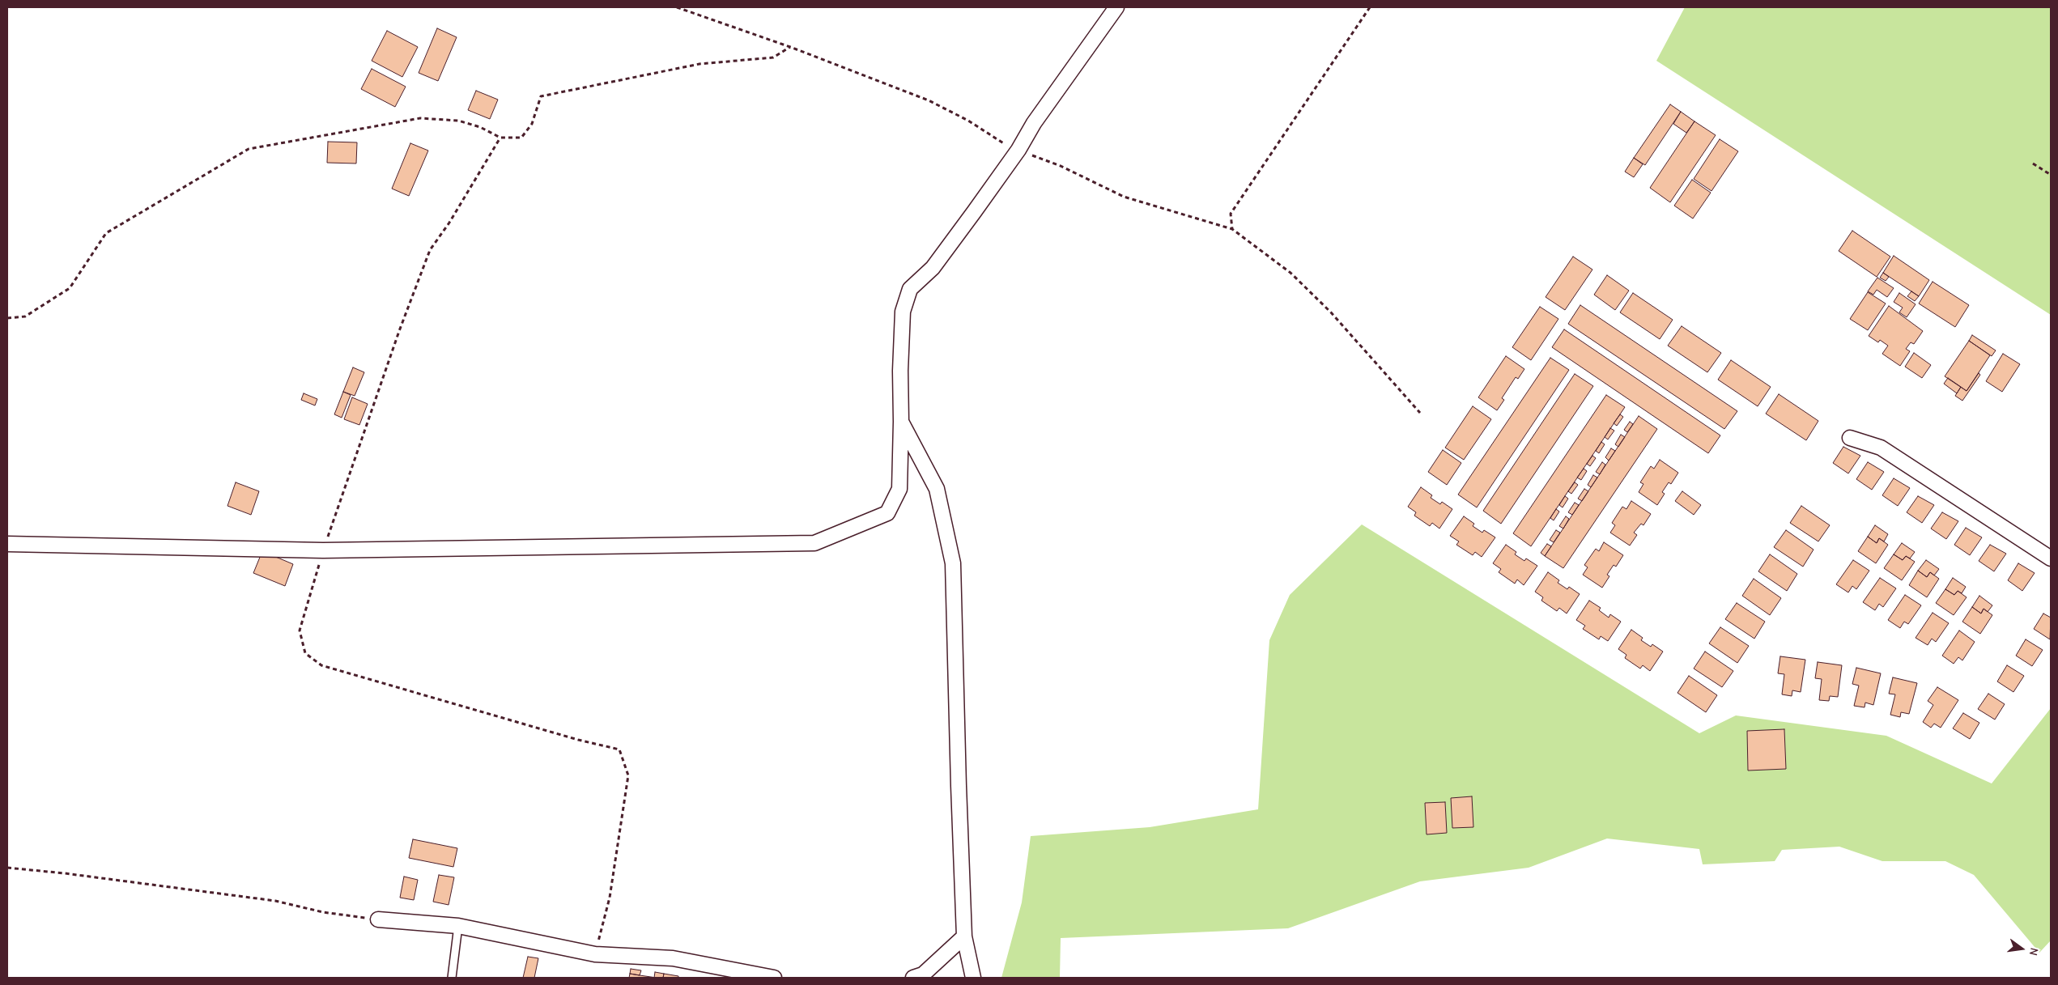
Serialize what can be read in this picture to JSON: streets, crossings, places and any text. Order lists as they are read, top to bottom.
{
  "north": "right"
}
